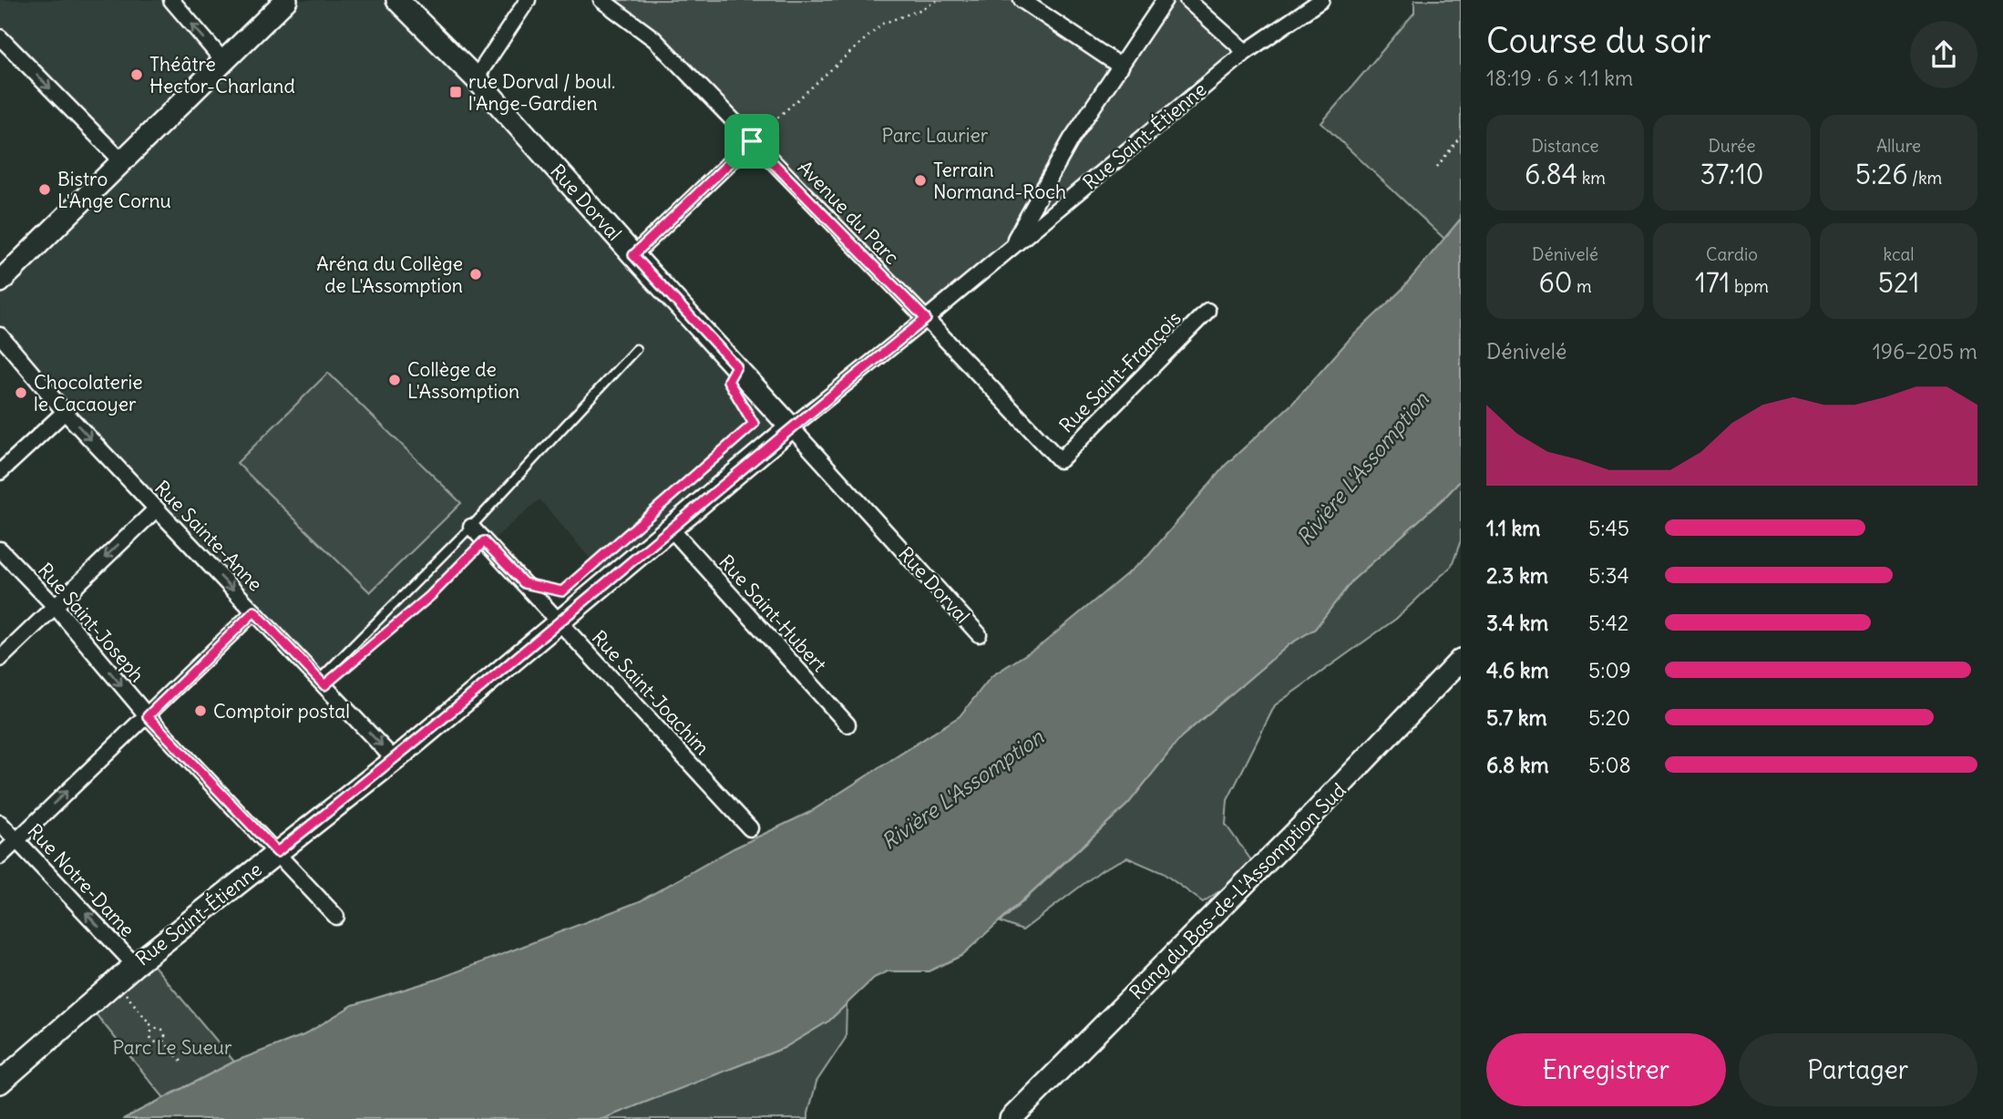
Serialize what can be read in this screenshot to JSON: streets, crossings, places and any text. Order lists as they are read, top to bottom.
{
  "streets": {
    "street": [
      "Rue Saint-Étienne",
      "Rue Dorval",
      "Avenue du Parc",
      "Rue Saint-François",
      "Rue Sainte-Anne",
      "Rue Saint-Hubert",
      "Rue Saint-Joseph",
      "Rue Saint-Joachim",
      "Rue Notre-Dame",
      "Rang du Bas-de-L'Assomption Sud"
    ]
  },
  "crossings": [
    ["Rue Saint-Étienne", "Rue Dorval"],
    ["Rue Saint-Étienne", "Avenue du Parc"],
    ["Rue Saint-Étienne", "Rue Sainte-Anne"],
    ["Rue Saint-Étienne", "Rue Saint-Hubert"],
    ["Rue Saint-Étienne", "Rue Saint-Joseph"],
    ["Rue Saint-Étienne", "Rue Saint-Joachim"],
    ["Rue Saint-Étienne", "Rue Notre-Dame"],
    ["Avenue du Parc", "Rue Saint-François"]
  ],
  "one_way": ["Rue Sainte-Anne", "Rue Notre-Dame"],
  "water": ["Rivière L'Assomption"],
  "parks": ["Parc Laurier", "Parc Le Sueur"],
  "places": {
    "other": [
      "Théâtre Hector-Charland",
      "Terrain Normand-Roch",
      "Bistro L'Ange Cornu",
      "Aréna du Collège de L'Assomption",
      "Collège de L'Assomption",
      "Chocolaterie le Cacaoyer",
      "Comptoir postal"
    ],
    "transit": ["rue Dorval / boul. l'Ange-Gardien"]
  },
  "page": {
    "heading": ["Course du soir", "18:19 · 6 × 1.1 km"],
    "stats": [
      ["Distance", "6.84 km"],
      ["Durée", "37:10"],
      ["Allure", "5:26 /km"],
      ["Dénivelé", "60 m"],
      ["Cardio", "171 bpm"],
      ["kcal", "521"]
    ],
    "chart": ["Dénivelé", "196–205 m"],
    "list": [
      {
        "name": "1.1 km",
        "note": "5:45"
      },
      {
        "name": "2.3 km",
        "note": "5:34"
      },
      {
        "name": "3.4 km",
        "note": "5:42"
      },
      {
        "name": "4.6 km",
        "note": "5:09"
      },
      {
        "name": "5.7 km",
        "note": "5:20"
      },
      {
        "name": "6.8 km",
        "note": "5:08"
      }
    ],
    "buttons": ["Enregistrer", "Partager"]
  }
}
